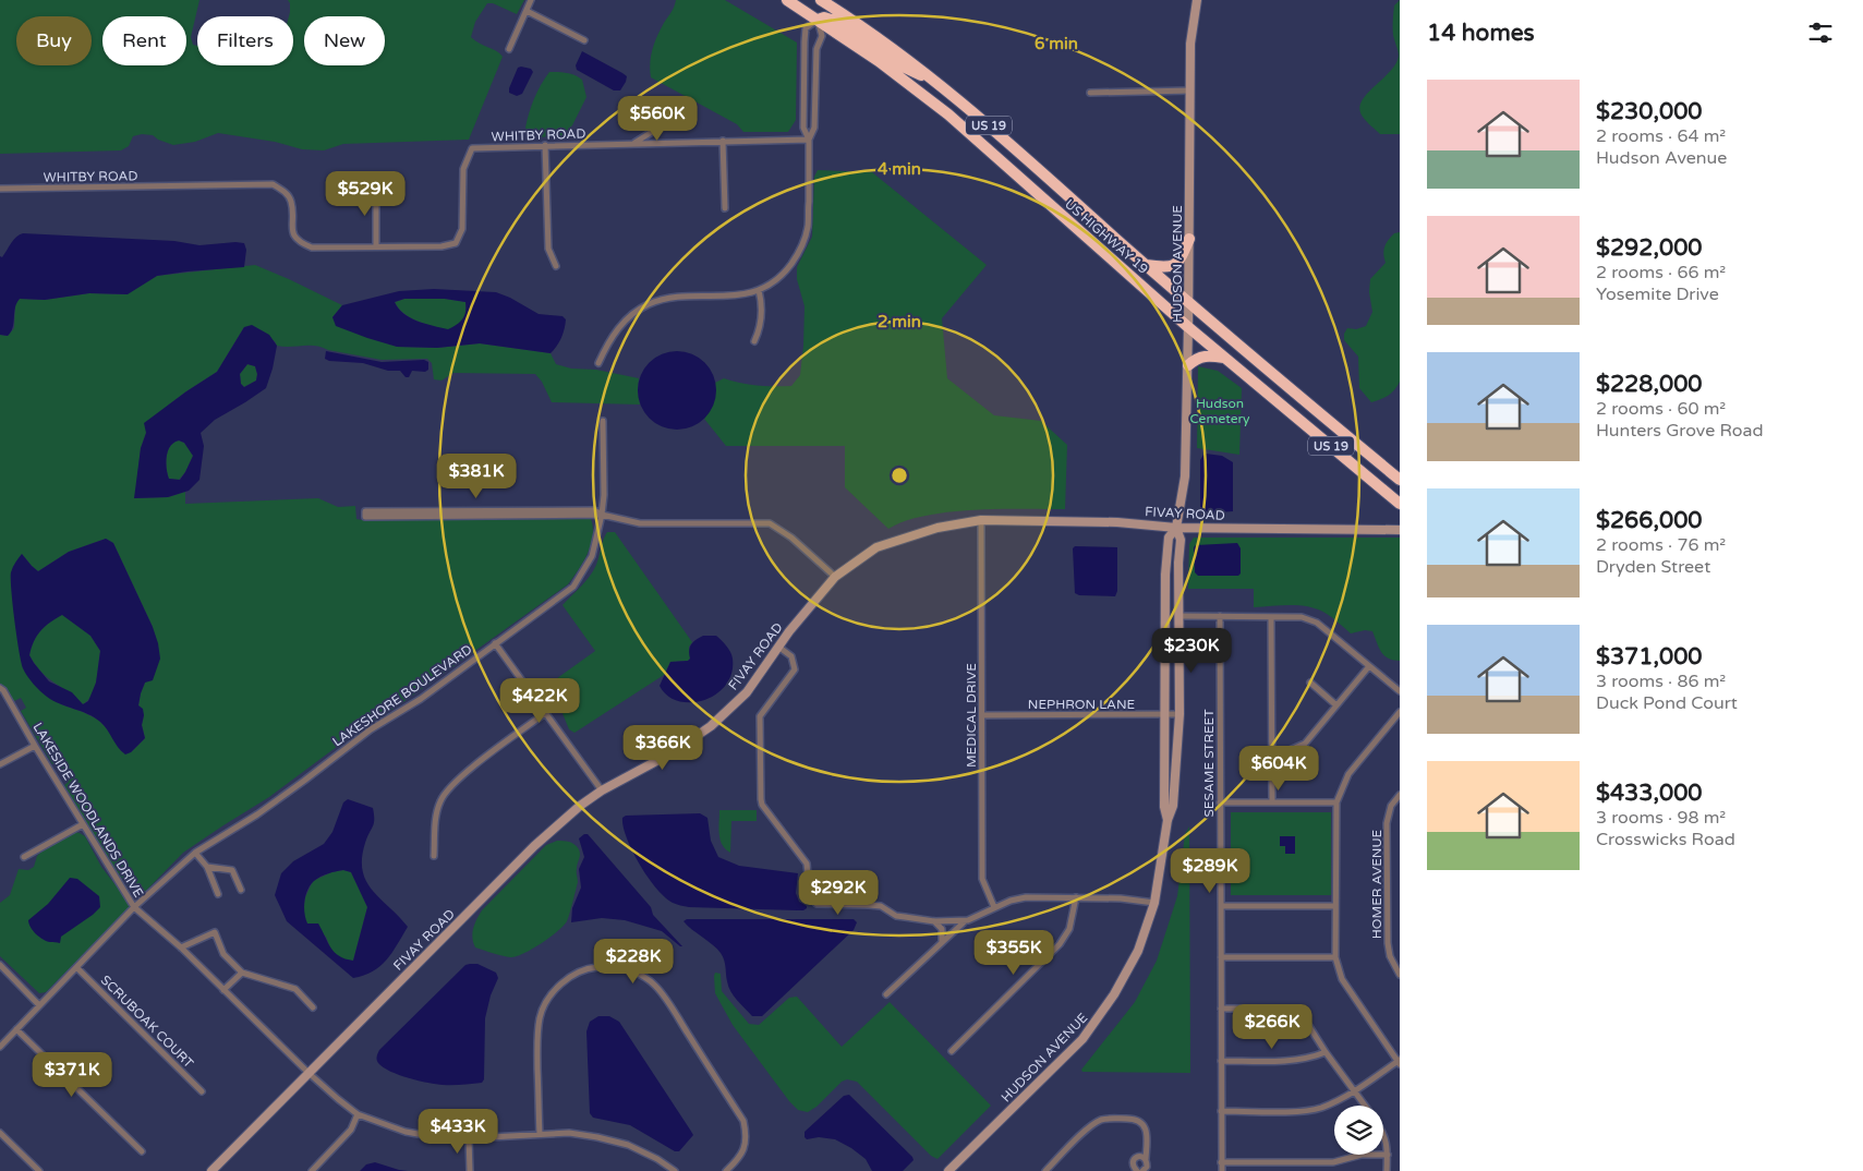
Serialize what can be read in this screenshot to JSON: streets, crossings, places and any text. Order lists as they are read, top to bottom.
{
  "streets": {
    "highway": ["US 19", "US HIGHWAY 19"],
    "street": [
      "WHITBY ROAD",
      "HUDSON AVENUE",
      "FIVAY ROAD",
      "LAKESHORE BOULEVARD",
      "NEPHRON LANE",
      "MEDICAL DRIVE",
      "SESAME STREET",
      "LAKESIDE WOODLANDS DRIVE",
      "HOMER AVENUE",
      "SCRUBOAK COURT"
    ]
  },
  "crossings": [
    ["US HIGHWAY 19", "HUDSON AVENUE"],
    ["HUDSON AVENUE", "FIVAY ROAD"],
    ["HUDSON AVENUE", "NEPHRON LANE"],
    ["FIVAY ROAD", "MEDICAL DRIVE"],
    ["FIVAY ROAD", "LAKESIDE WOODLANDS DRIVE"],
    ["LAKESHORE BOULEVARD", "LAKESIDE WOODLANDS DRIVE"],
    ["LAKESHORE BOULEVARD", "SCRUBOAK COURT"],
    ["NEPHRON LANE", "MEDICAL DRIVE"]
  ],
  "parks": ["Hudson Cemetery"],
  "page": {
    "heading": "14 homes",
    "chip": [
      "Buy",
      "Rent",
      "Filters",
      "New"
    ],
    "list": [
      {
        "name": "$230,000",
        "note": "2 rooms · 64 m² · Hudson Avenue"
      },
      {
        "name": "$292,000",
        "note": "2 rooms · 66 m² · Yosemite Drive"
      },
      {
        "name": "$228,000",
        "note": "2 rooms · 60 m² · Hunters Grove Road"
      },
      {
        "name": "$266,000",
        "note": "2 rooms · 76 m² · Dryden Street"
      },
      {
        "name": "$371,000",
        "note": "3 rooms · 86 m² · Duck Pond Court"
      },
      {
        "name": "$433,000",
        "note": "3 rooms · 98 m² · Crosswicks Road"
      }
    ],
    "price": [
      "$560K",
      "$529K",
      "$381K",
      "$230K",
      "$422K",
      "$366K",
      "$604K",
      "$289K",
      "$292K",
      "$355K",
      "$228K",
      "$266K",
      "$371K",
      "$433K"
    ]
  },
  "rings": ["6 min", "4 min", "2 min"]
}
